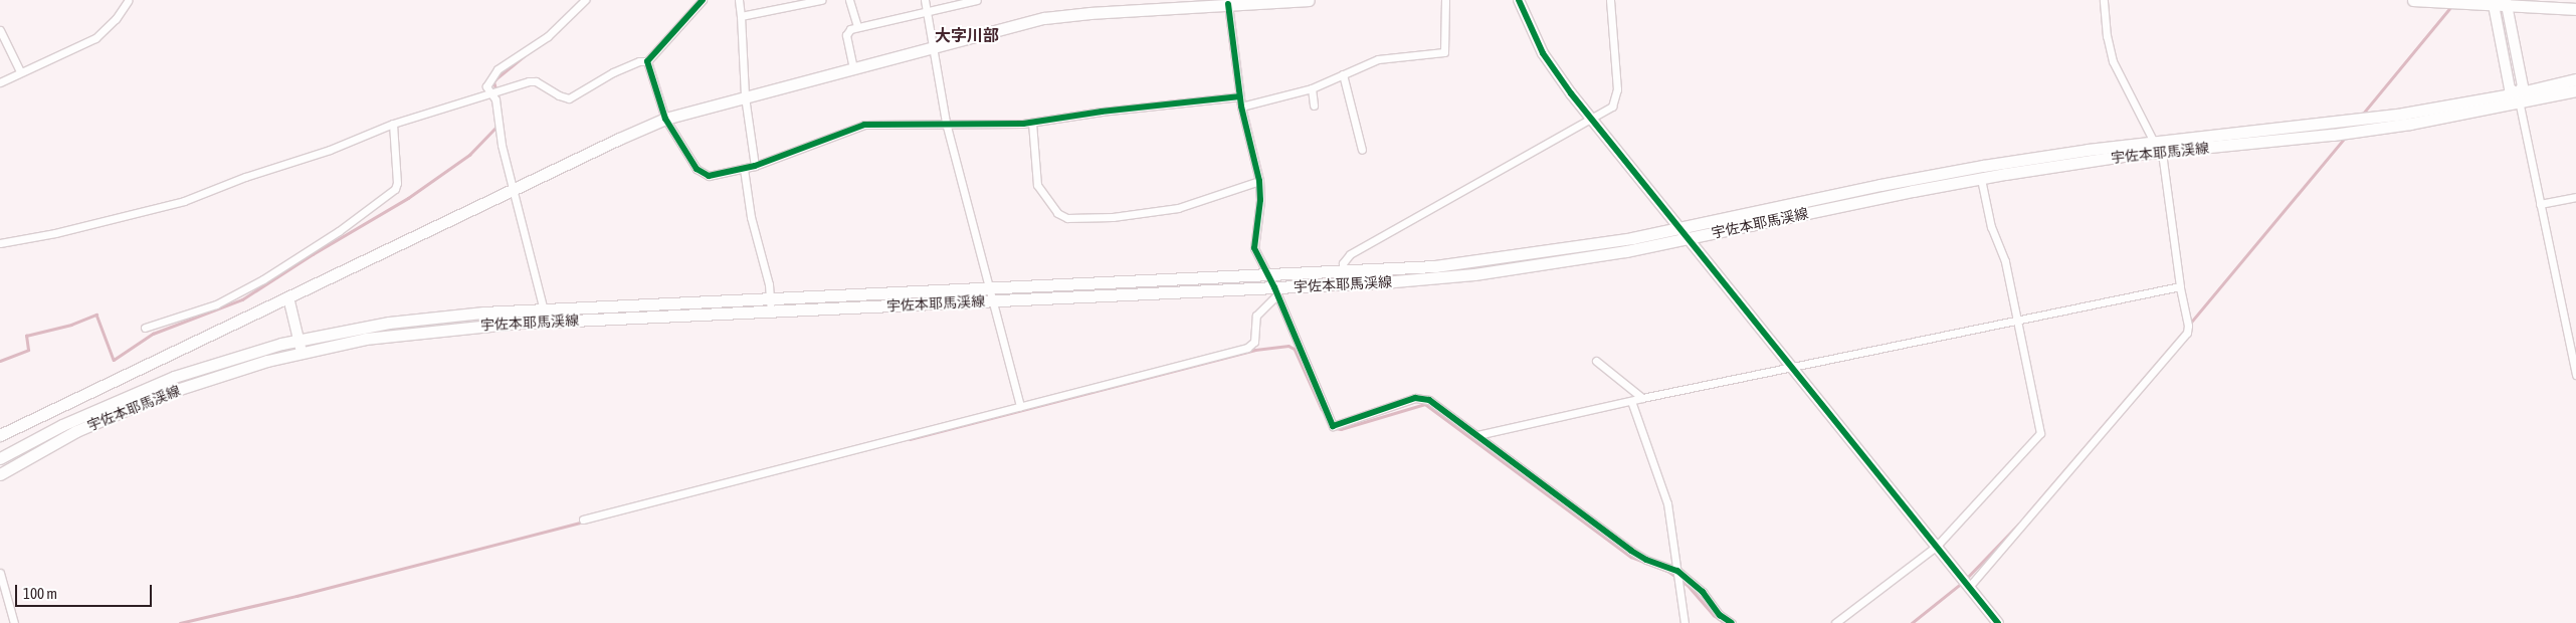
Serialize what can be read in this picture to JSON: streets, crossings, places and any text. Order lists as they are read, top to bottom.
{
  "streets": {
    "main road": ["宇佐本耶馬渓線"]
  },
  "districts": ["大字川部"],
  "scale_bar": "100 m"
}
